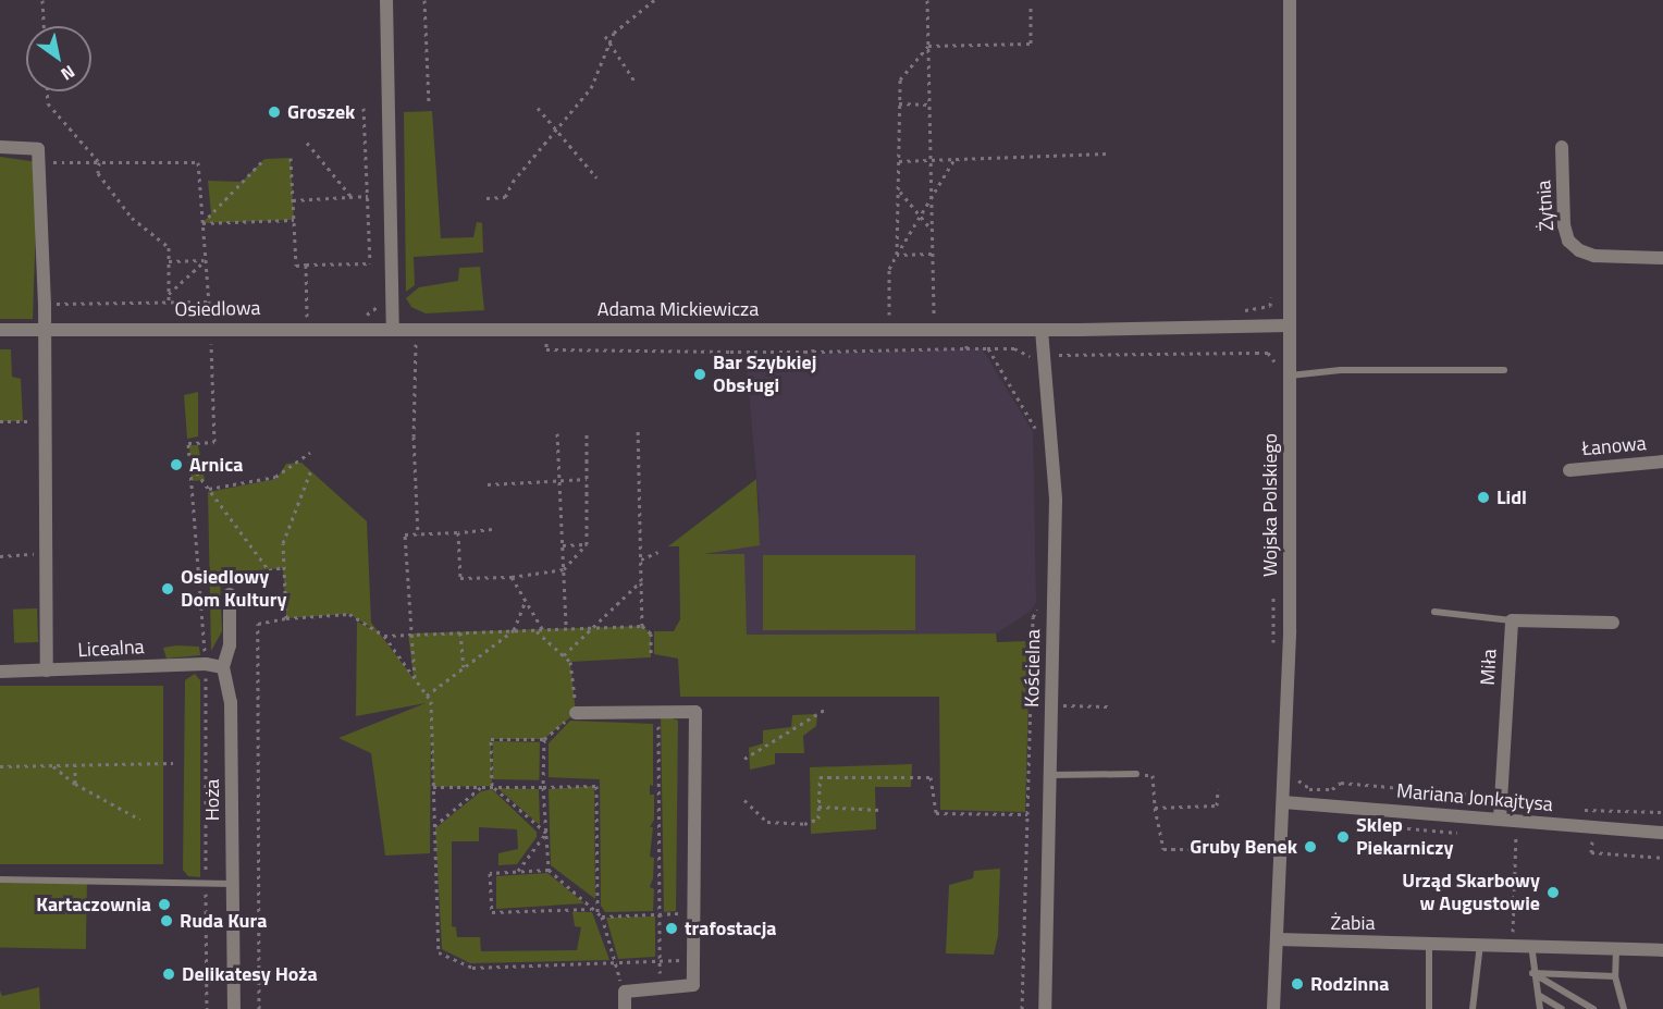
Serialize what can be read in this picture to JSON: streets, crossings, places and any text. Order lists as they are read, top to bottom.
{
  "streets": {
    "street": [
      "Żytnia",
      "Osiedlowa",
      "Adama Mickiewicza",
      "Łanowa",
      "Wojska Polskiego",
      "Licealna",
      "Miła",
      "Kościelna",
      "Mariana Jonkajtysa",
      "Hoża",
      "Żabia"
    ]
  },
  "crossings": [
    ["Osiedlowa", "Adama Mickiewicza"],
    ["Adama Mickiewicza", "Wojska Polskiego"],
    ["Adama Mickiewicza", "Kościelna"],
    ["Wojska Polskiego", "Mariana Jonkajtysa"],
    ["Wojska Polskiego", "Żabia"],
    ["Licealna", "Hoża"],
    ["Miła", "Mariana Jonkajtysa"]
  ],
  "places": [
    "Groszek",
    "Bar Szybkiej Obsługi",
    "Arnica",
    "Lidl",
    "Osiedlowy Dom Kultury",
    "Sklep Piekarniczy",
    "Gruby Benek",
    "Urząd Skarbowy w Augustowie",
    "Kartaczownia",
    "Ruda Kura",
    "trafostacja",
    "Delikatesy Hoża",
    "Rodzinna"
  ],
  "north": "bottom right"
}
